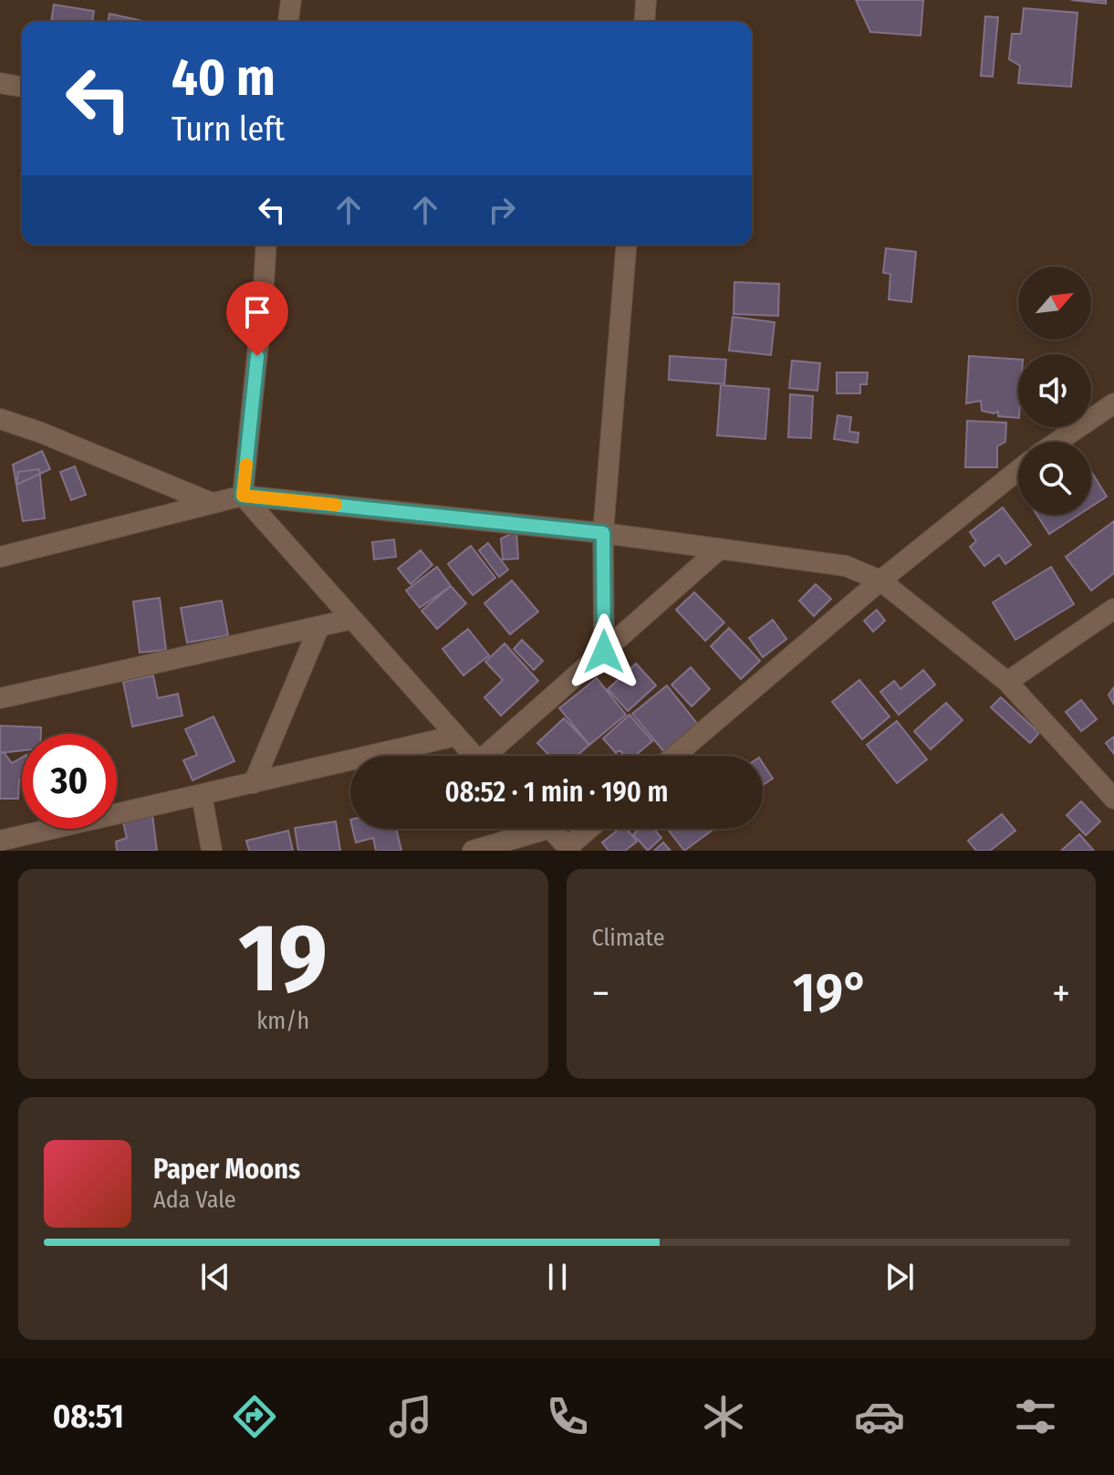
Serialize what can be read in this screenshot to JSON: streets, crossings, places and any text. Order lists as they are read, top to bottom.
{
  "north": "top right",
  "page": {
    "turn": ["40 m", "Turn left"],
    "limit": "30",
    "trip": "08:52 · 1 min · 190 m",
    "tile": [
      ["19", "km/h"],
      "Climate"
    ],
    "heat": ["−", "19°", "+"],
    "song": ["Paper Moons", "Ada Vale"],
    "tabs": "08:51"
  }
}
